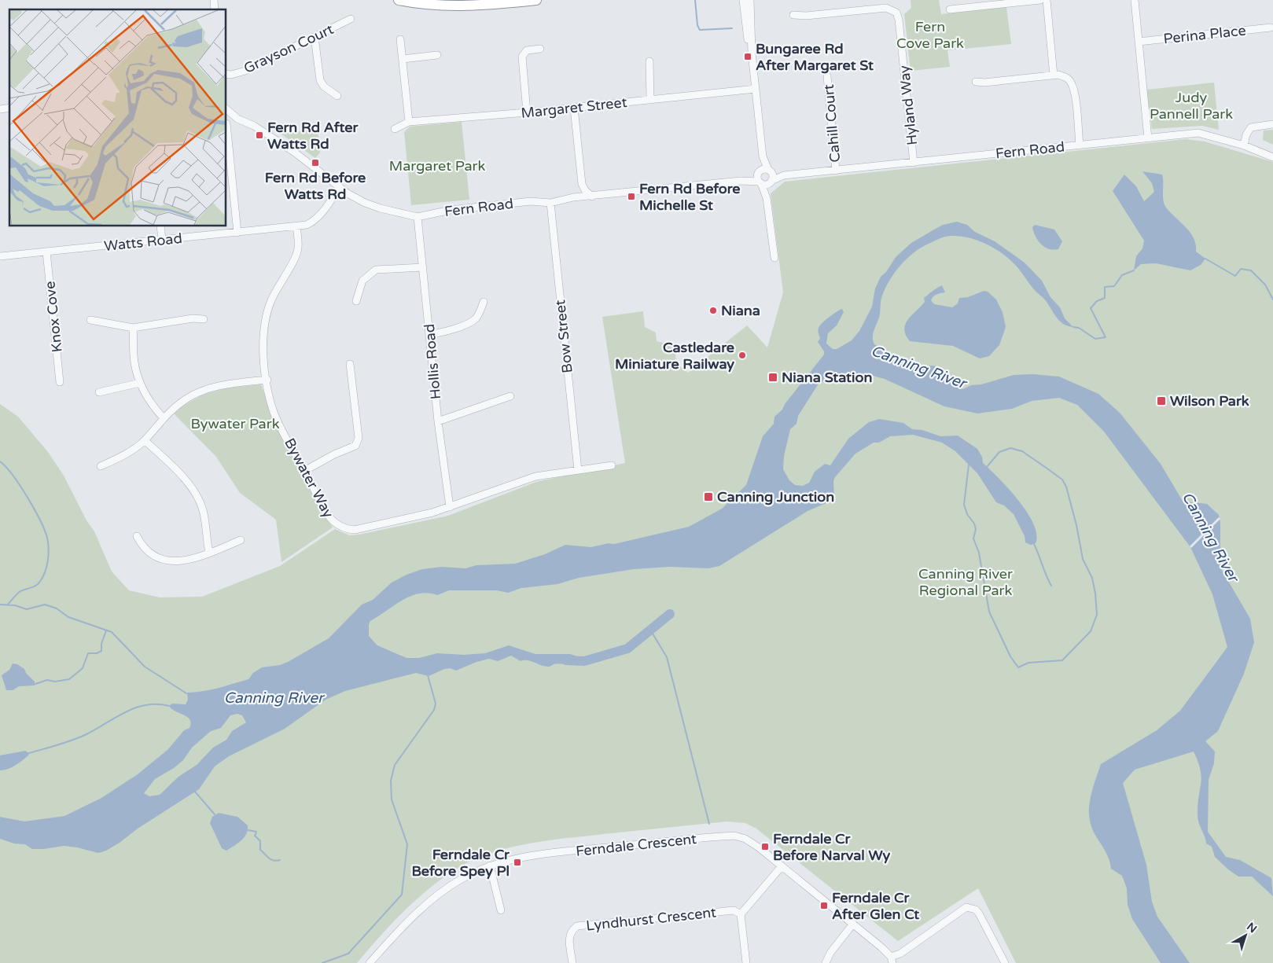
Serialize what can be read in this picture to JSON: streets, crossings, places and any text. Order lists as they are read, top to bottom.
{
  "streets": {
    "street": [
      "Perina Place",
      "Grayson Court",
      "Hyland Way",
      "Margaret Street",
      "Cahill Court",
      "Fern Road",
      "Watts Road",
      "Knox Cove",
      "Bow Street",
      "Hollis Road",
      "Bywater Way",
      "Ferndale Crescent",
      "Lyndhurst Crescent"
    ]
  },
  "crossings": [
    ["Hyland Way", "Fern Road"],
    ["Cahill Court", "Fern Road"],
    ["Fern Road", "Watts Road"],
    ["Fern Road", "Bow Street"],
    ["Fern Road", "Hollis Road"],
    ["Watts Road", "Knox Cove"],
    ["Watts Road", "Bywater Way"],
    ["Bow Street", "Bywater Way"],
    ["Hollis Road", "Bywater Way"]
  ],
  "water": ["Canning River"],
  "parks": [
    "Fern Cove Park",
    "Judy Pannell Park",
    "Margaret Park",
    "Bywater Park",
    "Canning River Regional Park"
  ],
  "places": {
    "transit": [
      "Bungaree Rd After Margaret St",
      "Fern Rd After Watts Rd",
      "Fern Rd Before Watts Rd",
      "Fern Rd Before Michelle St",
      "Niana Station",
      "Wilson Park",
      "Canning Junction",
      "Ferndale Cr Before Narval Wy",
      "Ferndale Cr Before Spey Pl",
      "Ferndale Cr After Glen Ct"
    ],
    "other": ["Niana", "Castledare Miniature Railway"]
  },
  "north": "top right"
}
